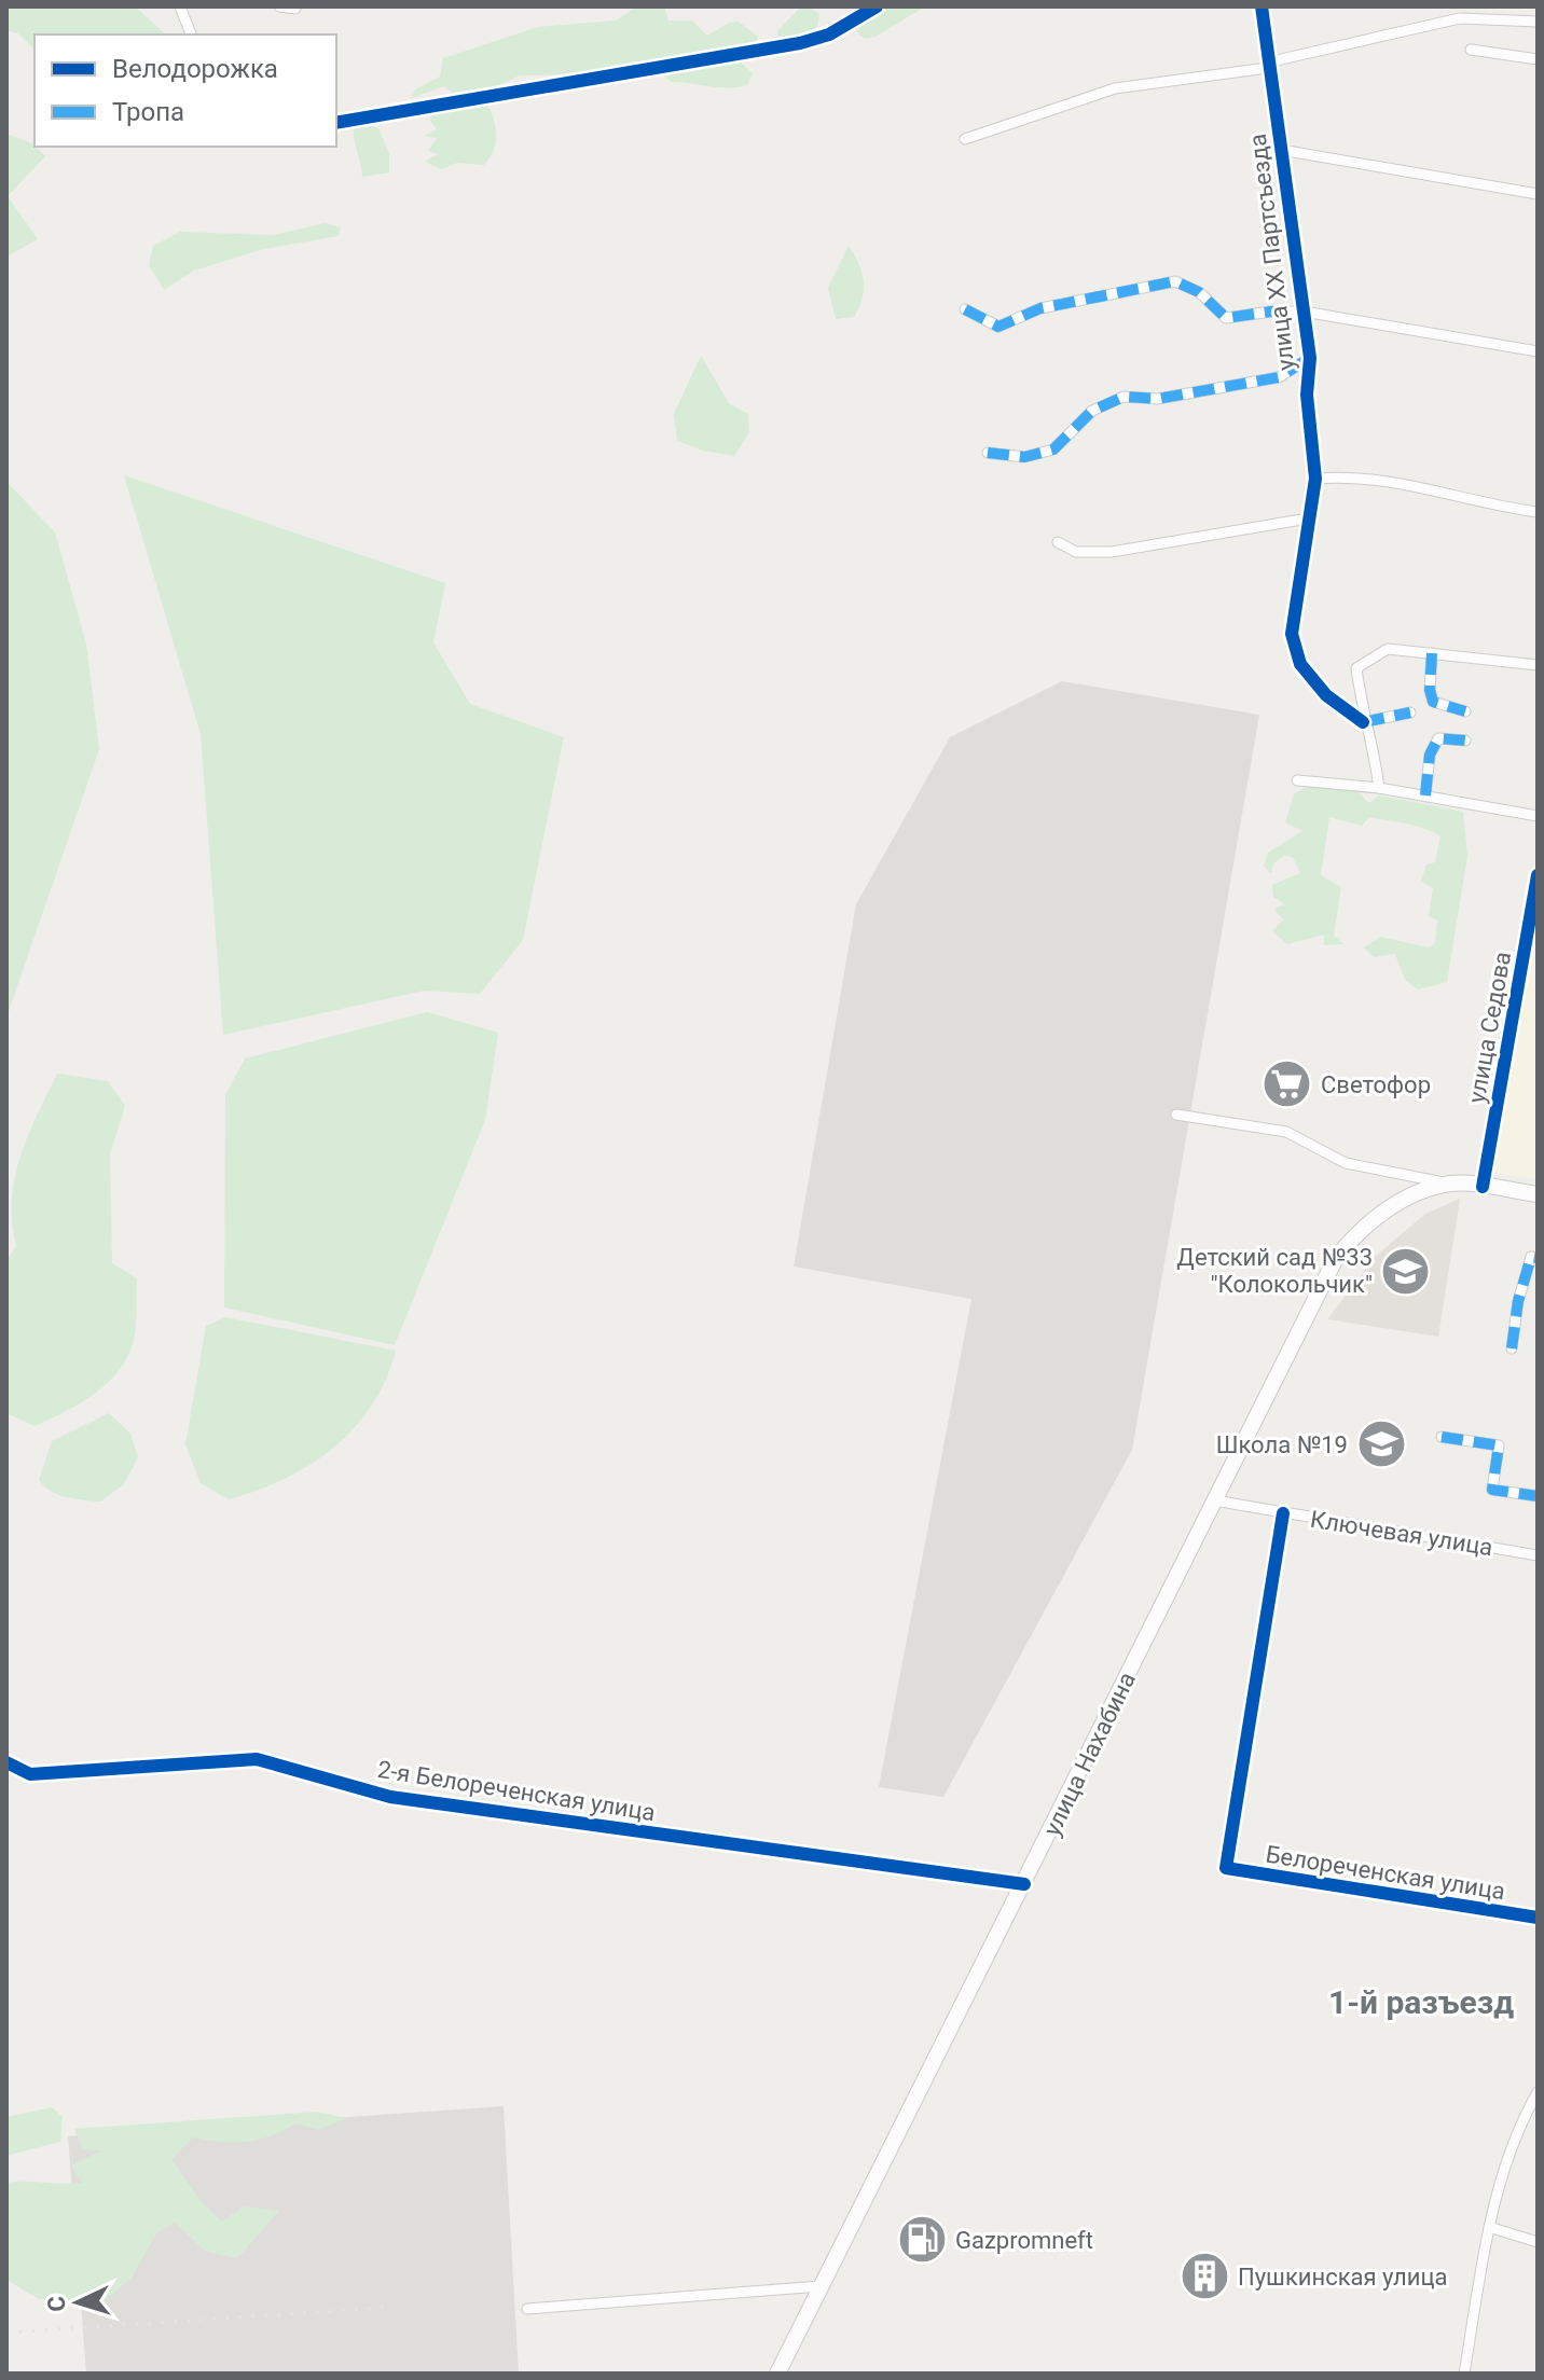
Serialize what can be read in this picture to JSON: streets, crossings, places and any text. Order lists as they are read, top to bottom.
{
  "streets": {
    "main road": ["улица Нахабина"],
    "street": [
      "улица XX Партсъезда",
      "улица Седова",
      "Ключевая улица",
      "2-я Белореченская улица",
      "Белореченская улица"
    ]
  },
  "crossings": [
    ["Ключевая улица", "улица Нахабина"],
    ["Ключевая улица", "Белореченская улица"],
    ["улица Нахабина", "2-я Белореченская улица"]
  ],
  "districts": ["1-й разъезд"],
  "places": {
    "supermarket": ["Светофор"],
    "school or university": ["Детский сад №33 \"Колокольчик\"", "Школа №19"],
    "fuel station": ["Gazpromneft"],
    "building": ["Пушкинская улица"]
  },
  "legend": ["Велодорожка", "Тропа"],
  "north": "left"
}
